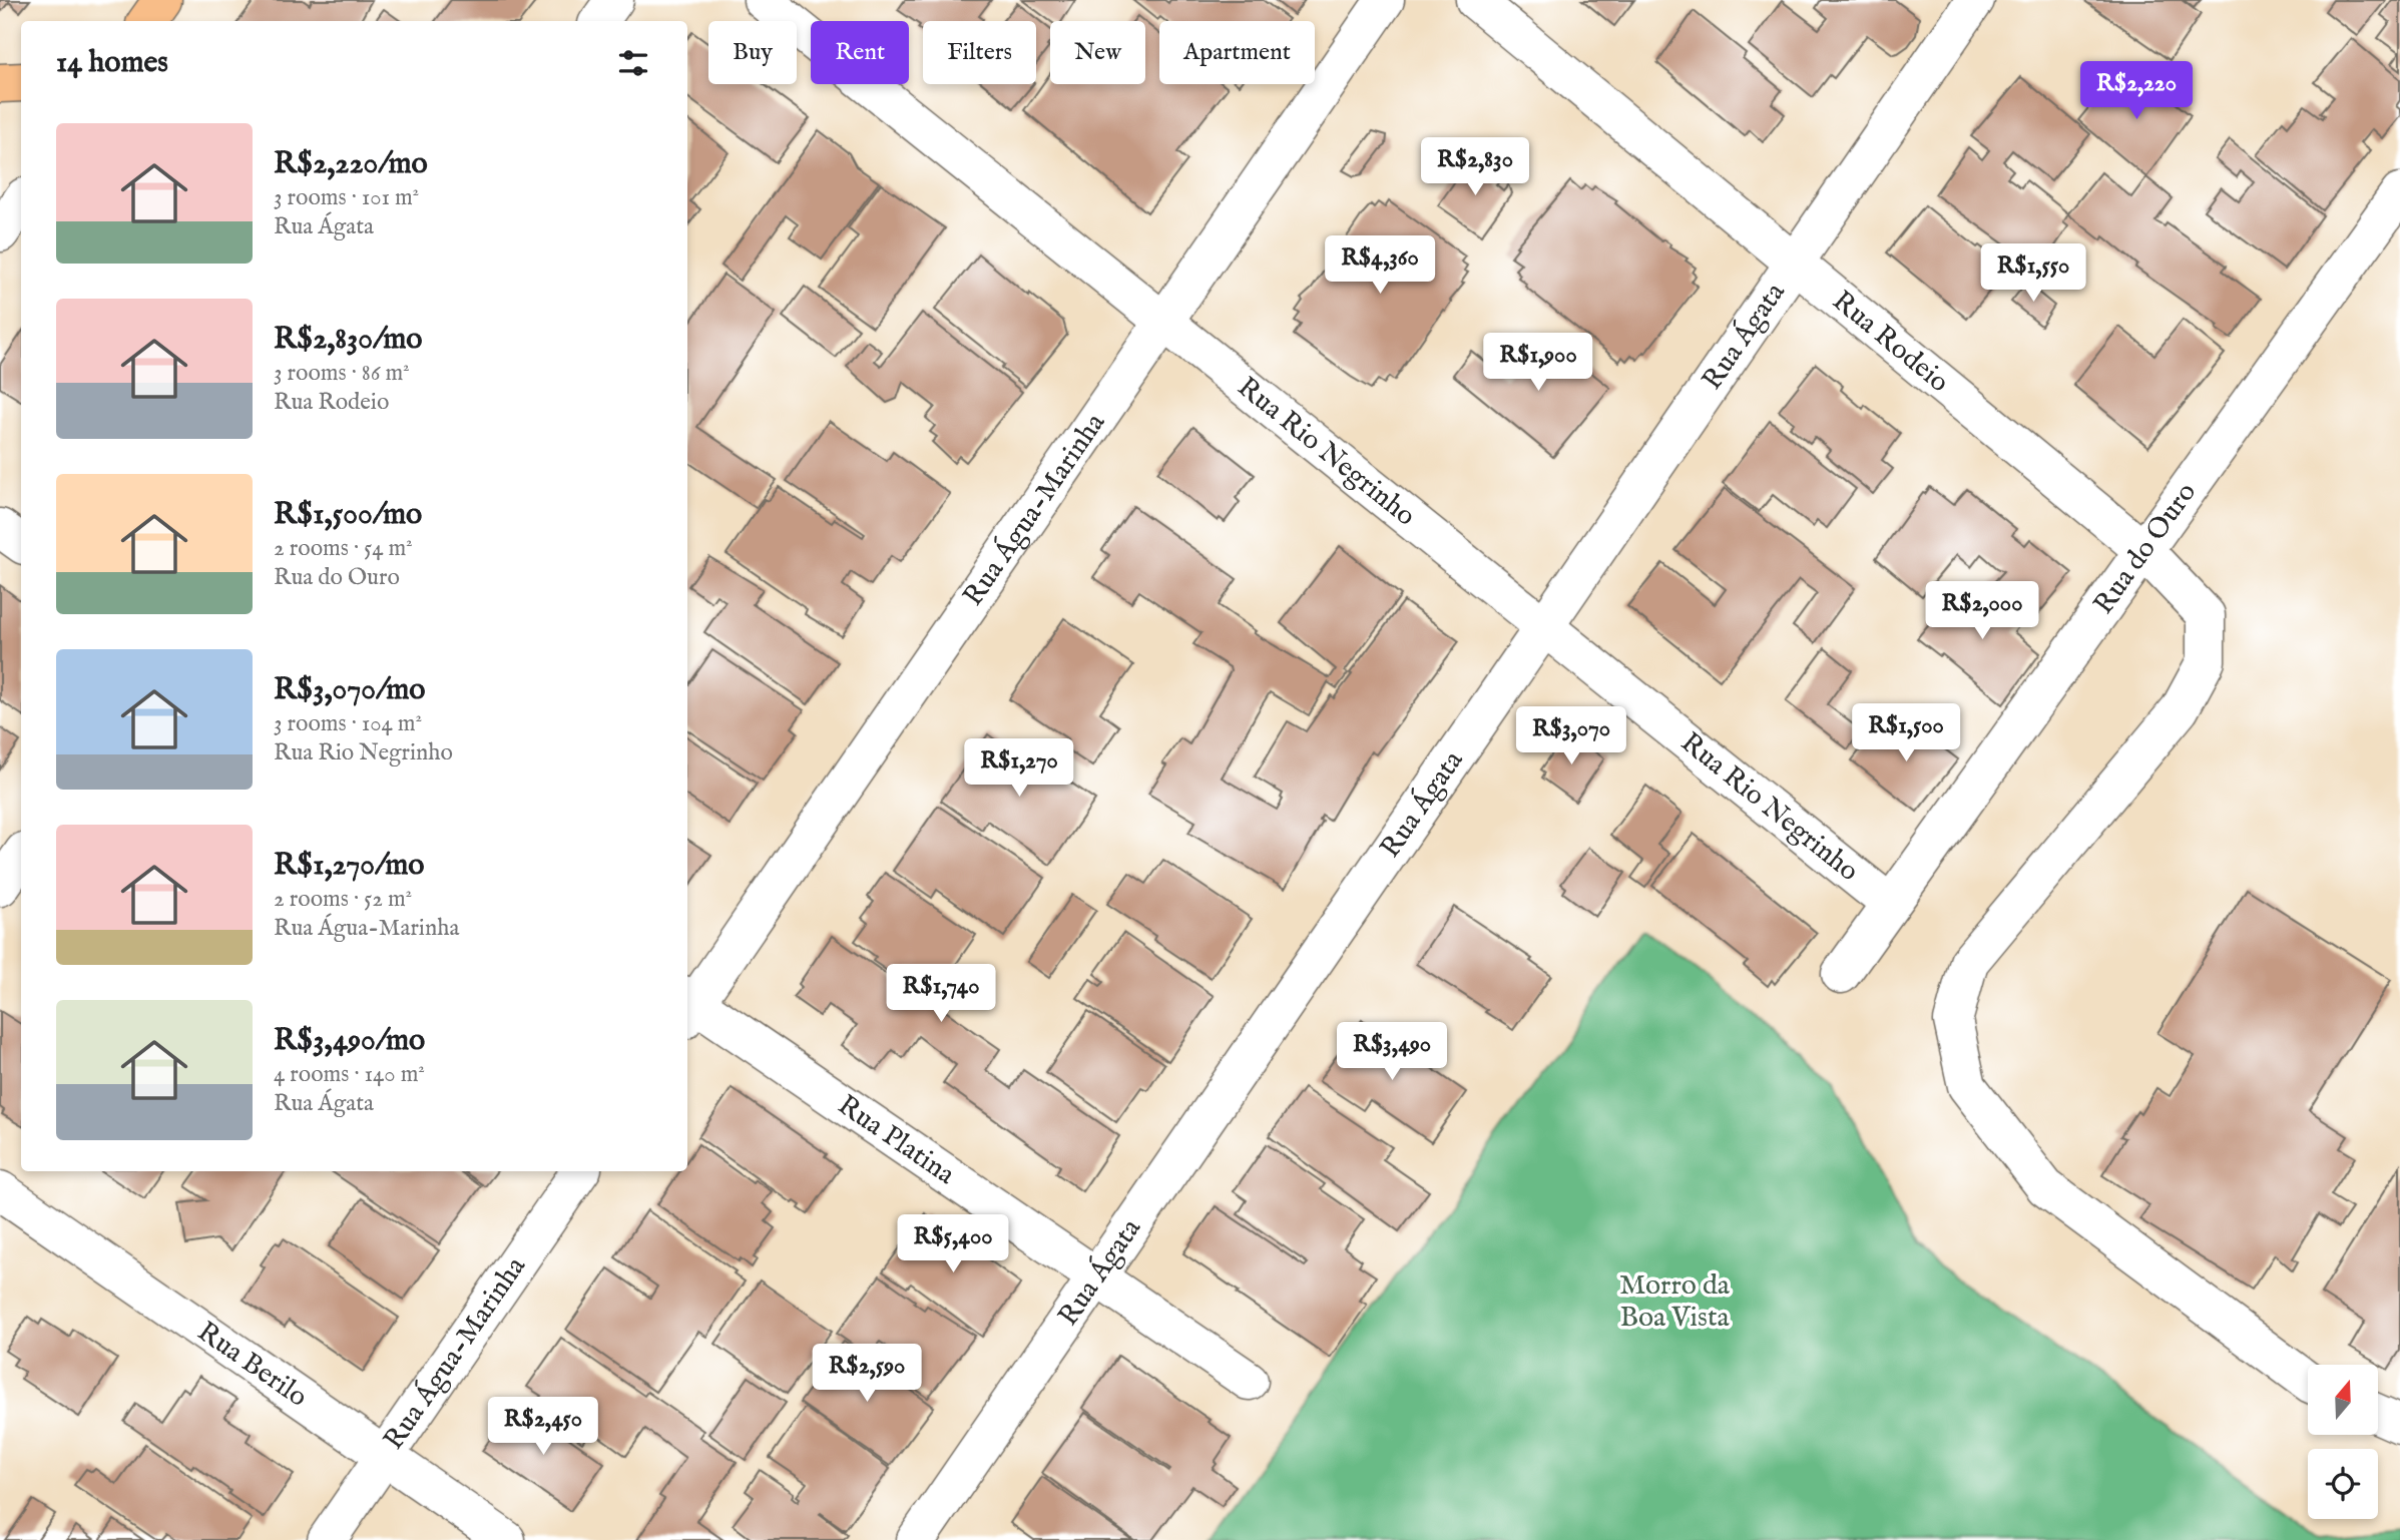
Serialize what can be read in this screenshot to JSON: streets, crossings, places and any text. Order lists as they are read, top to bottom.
{
  "streets": {
    "street": [
      "Rua Ágata",
      "Rua Rodeio",
      "Rua Rio Negrinho",
      "Rua Água-Marinha",
      "Rua do Ouro",
      "Rua Platina",
      "Rua Berilo"
    ]
  },
  "crossings": [
    ["Rua Ágata", "Rua Rodeio"],
    ["Rua Ágata", "Rua Rio Negrinho"],
    ["Rua Ágata", "Rua Platina"],
    ["Rua Rodeio", "Rua do Ouro"],
    ["Rua Rio Negrinho", "Rua Água-Marinha"],
    ["Rua Rio Negrinho", "Rua do Ouro"],
    ["Rua Água-Marinha", "Rua Platina"],
    ["Rua Água-Marinha", "Rua Berilo"]
  ],
  "parks": ["Morro da Boa Vista"],
  "north": "top",
  "page": {
    "chip": [
      "Buy",
      "Rent",
      "Filters",
      "New",
      "Apartment"
    ],
    "heading": "14 homes",
    "price": [
      "R$2,220",
      "R$2,830",
      "R$4,360",
      "R$1,550",
      "R$1,900",
      "R$2,000",
      "R$1,500",
      "R$3,070",
      "R$1,270",
      "R$1,740",
      "R$3,490",
      "R$5,400",
      "R$2,590",
      "R$2,450"
    ],
    "list": [
      {
        "name": "R$2,220/mo",
        "note": "3 rooms · 101 m² · Rua Ágata"
      },
      {
        "name": "R$2,830/mo",
        "note": "3 rooms · 86 m² · Rua Rodeio"
      },
      {
        "name": "R$1,500/mo",
        "note": "2 rooms · 54 m² · Rua do Ouro"
      },
      {
        "name": "R$3,070/mo",
        "note": "3 rooms · 104 m² · Rua Rio Negrinho"
      },
      {
        "name": "R$1,270/mo",
        "note": "2 rooms · 52 m² · Rua Água-Marinha"
      },
      {
        "name": "R$3,490/mo",
        "note": "4 rooms · 140 m² · Rua Ágata"
      }
    ]
  }
}
